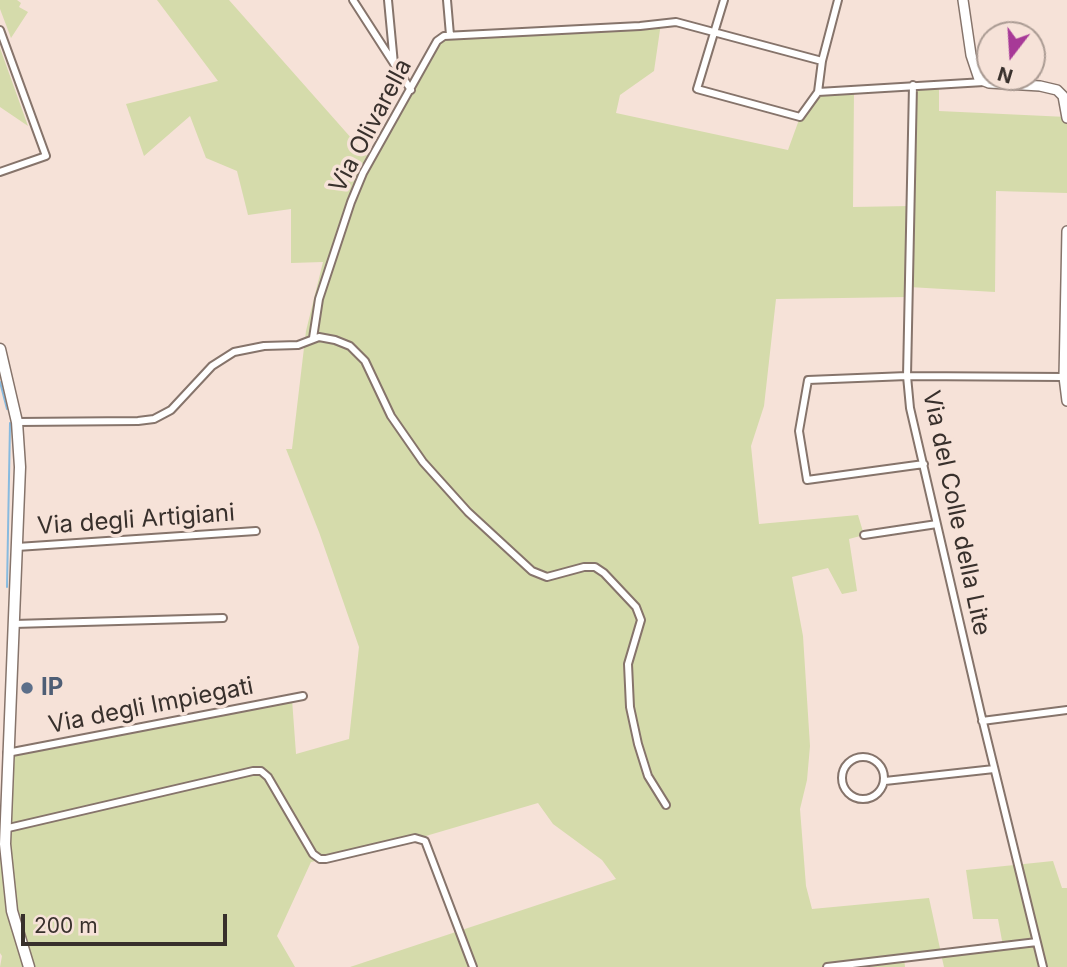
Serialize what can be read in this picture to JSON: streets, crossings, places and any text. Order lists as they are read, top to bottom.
{
  "streets": {
    "street": [
      "Via Olivarella",
      "Via del Colle della Lite",
      "Via degli Artigiani",
      "Via degli Impiegati"
    ]
  },
  "places": ["IP"],
  "scale_bar": "200 m",
  "north": "bottom"
}
